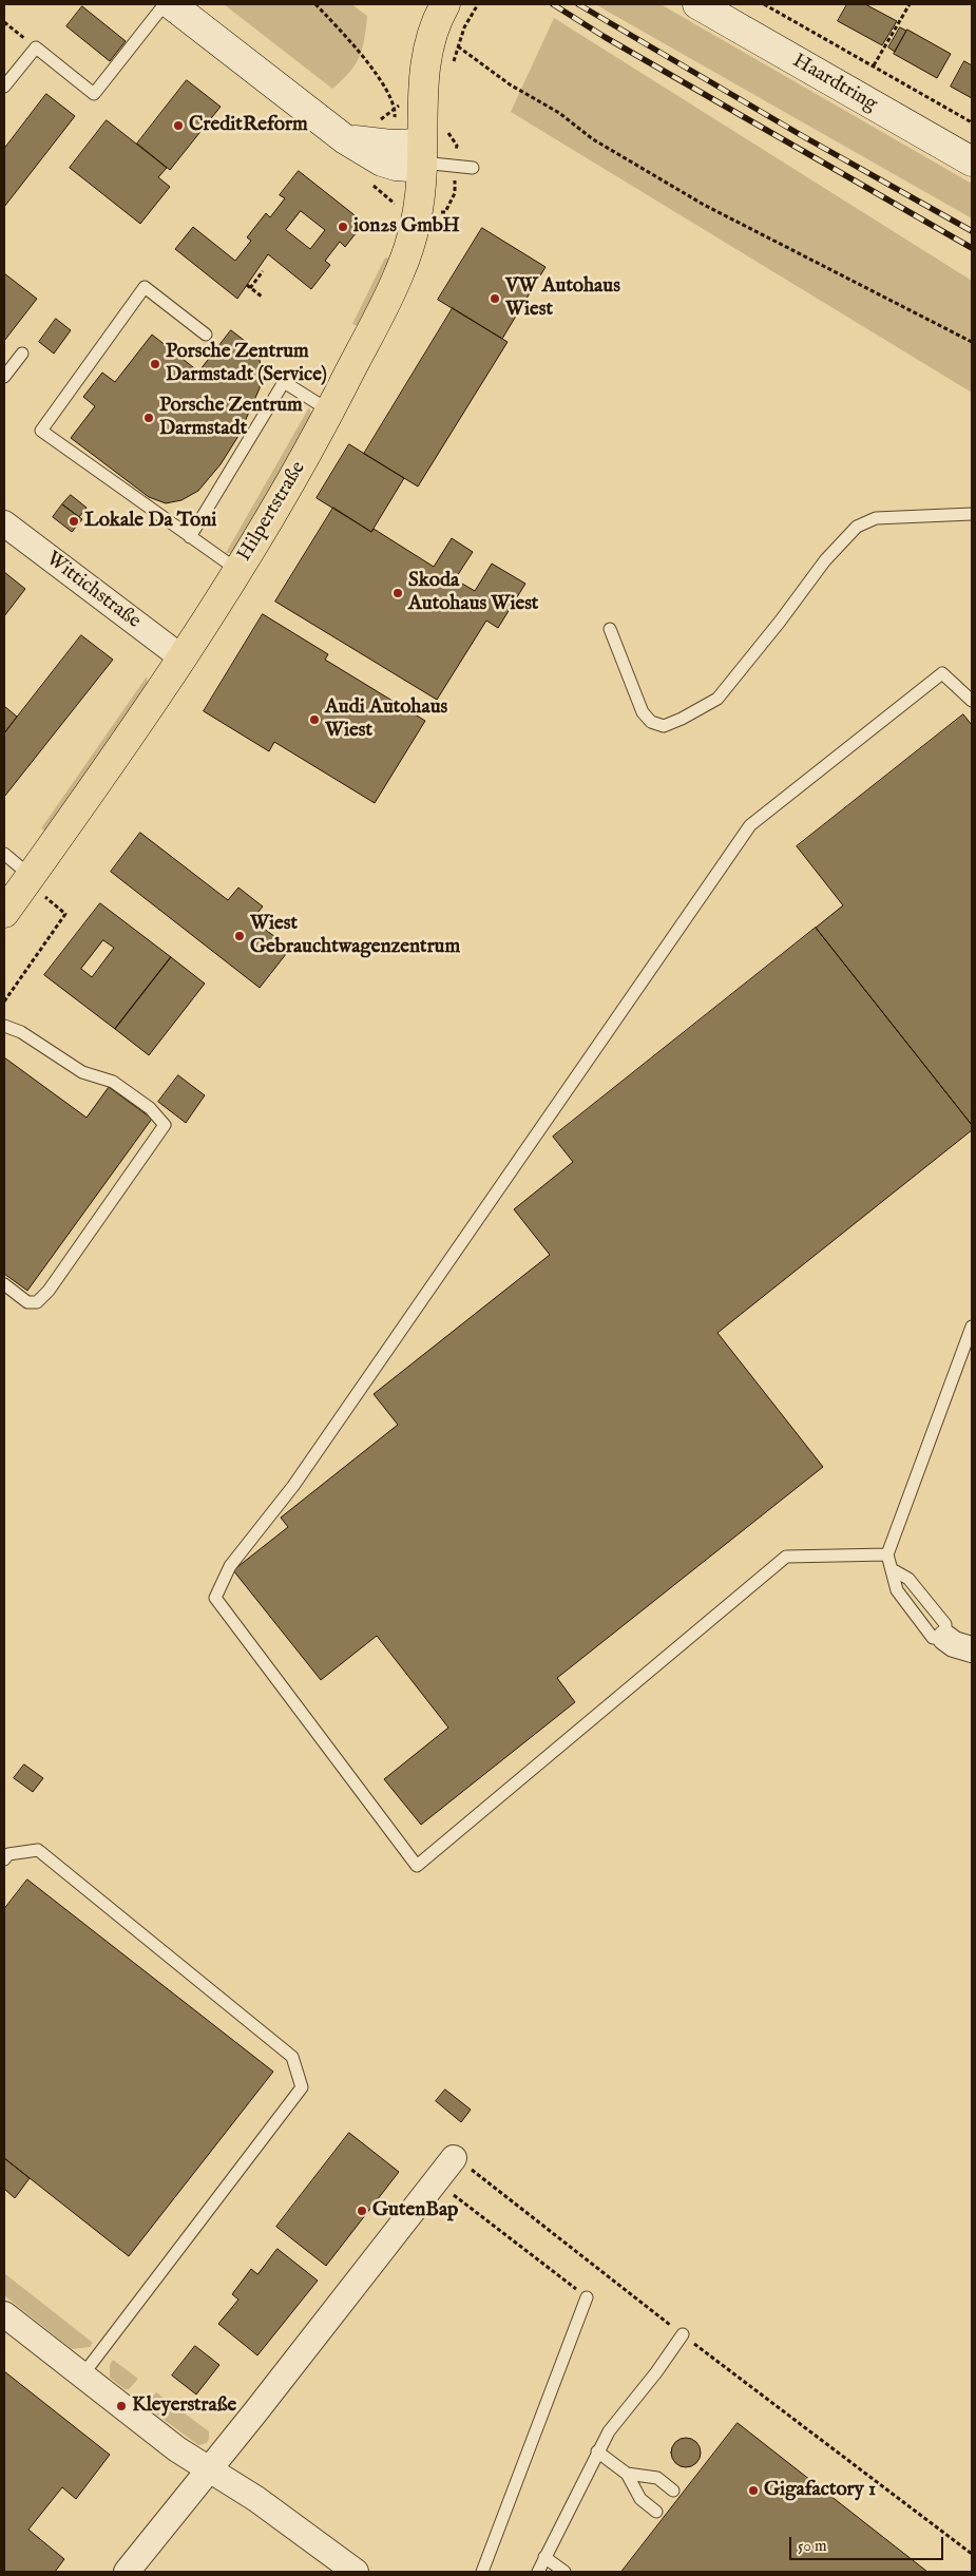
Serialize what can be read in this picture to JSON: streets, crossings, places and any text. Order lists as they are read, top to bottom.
{
  "streets": {
    "main road": ["Haardtring", "Hilpertstraße"],
    "street": ["Wittichstraße"]
  },
  "crossings": [
    ["Hilpertstraße", "Wittichstraße"]
  ],
  "places": [
    "CreditReform",
    "ion2s GmbH",
    "VW Autohaus Wiest",
    "Porsche Zentrum Darmstadt (Service)",
    "Porsche Zentrum Darmstadt",
    "Lokale Da Toni",
    "Skoda Autohaus Wiest",
    "Audi Autohaus Wiest",
    "Wiest Gebrauchtwagenzentrum",
    "GutenBap",
    "Kleyerstraße",
    "Gigafactory 1"
  ],
  "scale_bar": "50 m"
}
